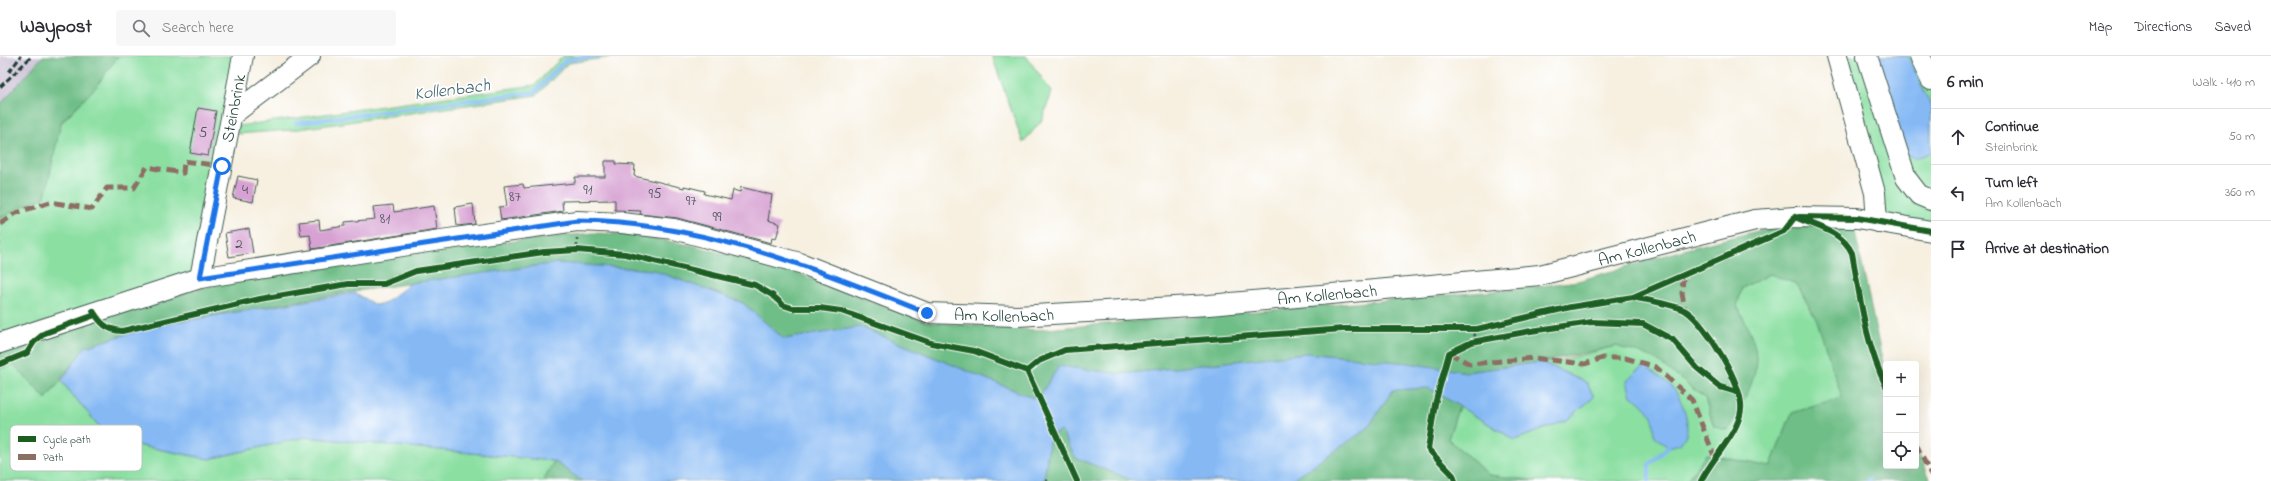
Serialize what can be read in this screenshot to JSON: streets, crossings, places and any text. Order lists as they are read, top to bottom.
{
  "streets": {
    "street": ["Steinbrink", "Am Kollenbach"]
  },
  "crossings": [
    ["Steinbrink", "Am Kollenbach"]
  ],
  "water": ["Kollenbach"],
  "house_numbers": [
    "5",
    "4",
    "91",
    "95",
    "87",
    "97",
    "99",
    "81",
    "2"
  ],
  "legend": ["Cycle path", "Path"],
  "page": {
    "header": "Waypost",
    "search": "Search here",
    "nav": ["Map", "Directions", "Saved"],
    "heading": ["6 min", "Walk · 410 m"],
    "list": [
      ["Continue", "Steinbrink", "50 m"],
      ["Turn left", "Am Kollenbach", "360 m"],
      "Arrive at destination"
    ],
    "map_buttons": ["+", "−"]
  }
}
